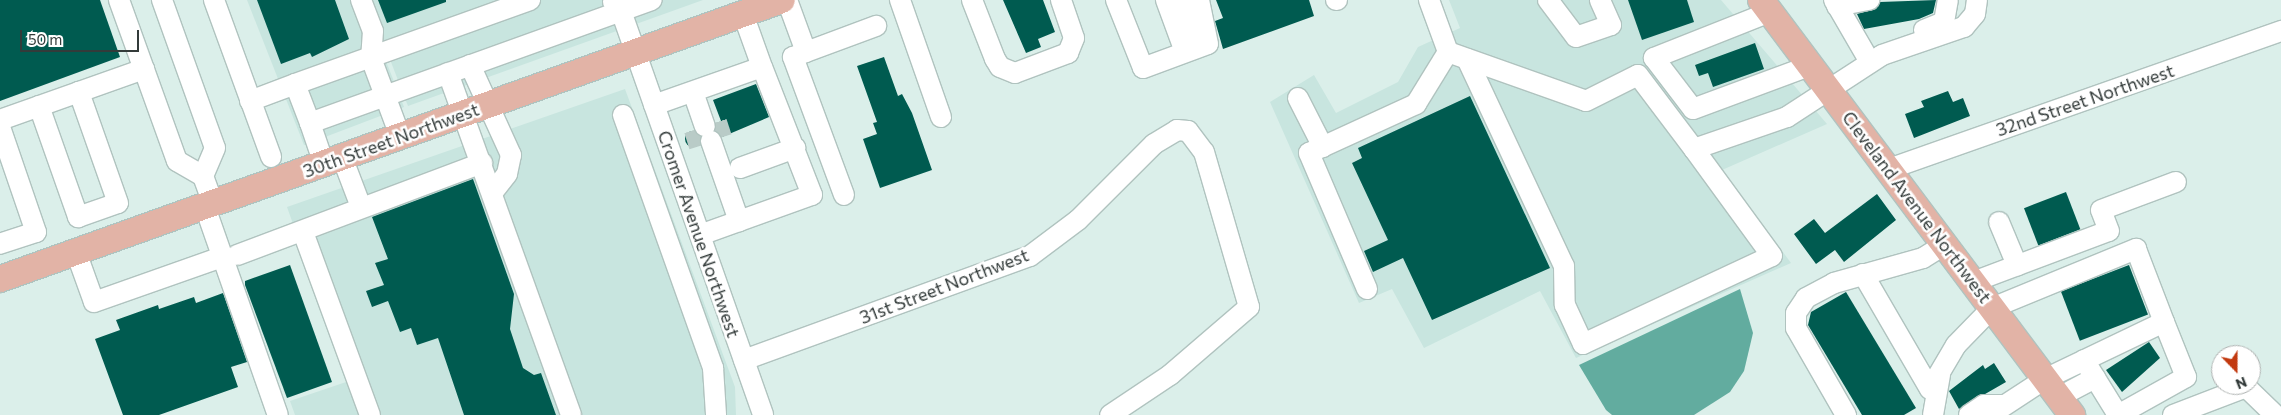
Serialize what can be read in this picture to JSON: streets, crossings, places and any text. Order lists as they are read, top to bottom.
{
  "streets": {
    "main road": ["30th Street Northwest", "Cleveland Avenue Northwest"],
    "street": ["32nd Street Northwest", "Cromer Avenue Northwest", "31st Street Northwest"]
  },
  "crossings": [
    ["32nd Street Northwest", "Cleveland Avenue Northwest"],
    ["30th Street Northwest", "Cromer Avenue Northwest"],
    ["Cromer Avenue Northwest", "31st Street Northwest"]
  ],
  "scale_bar": "50 m",
  "north": "bottom"
}
